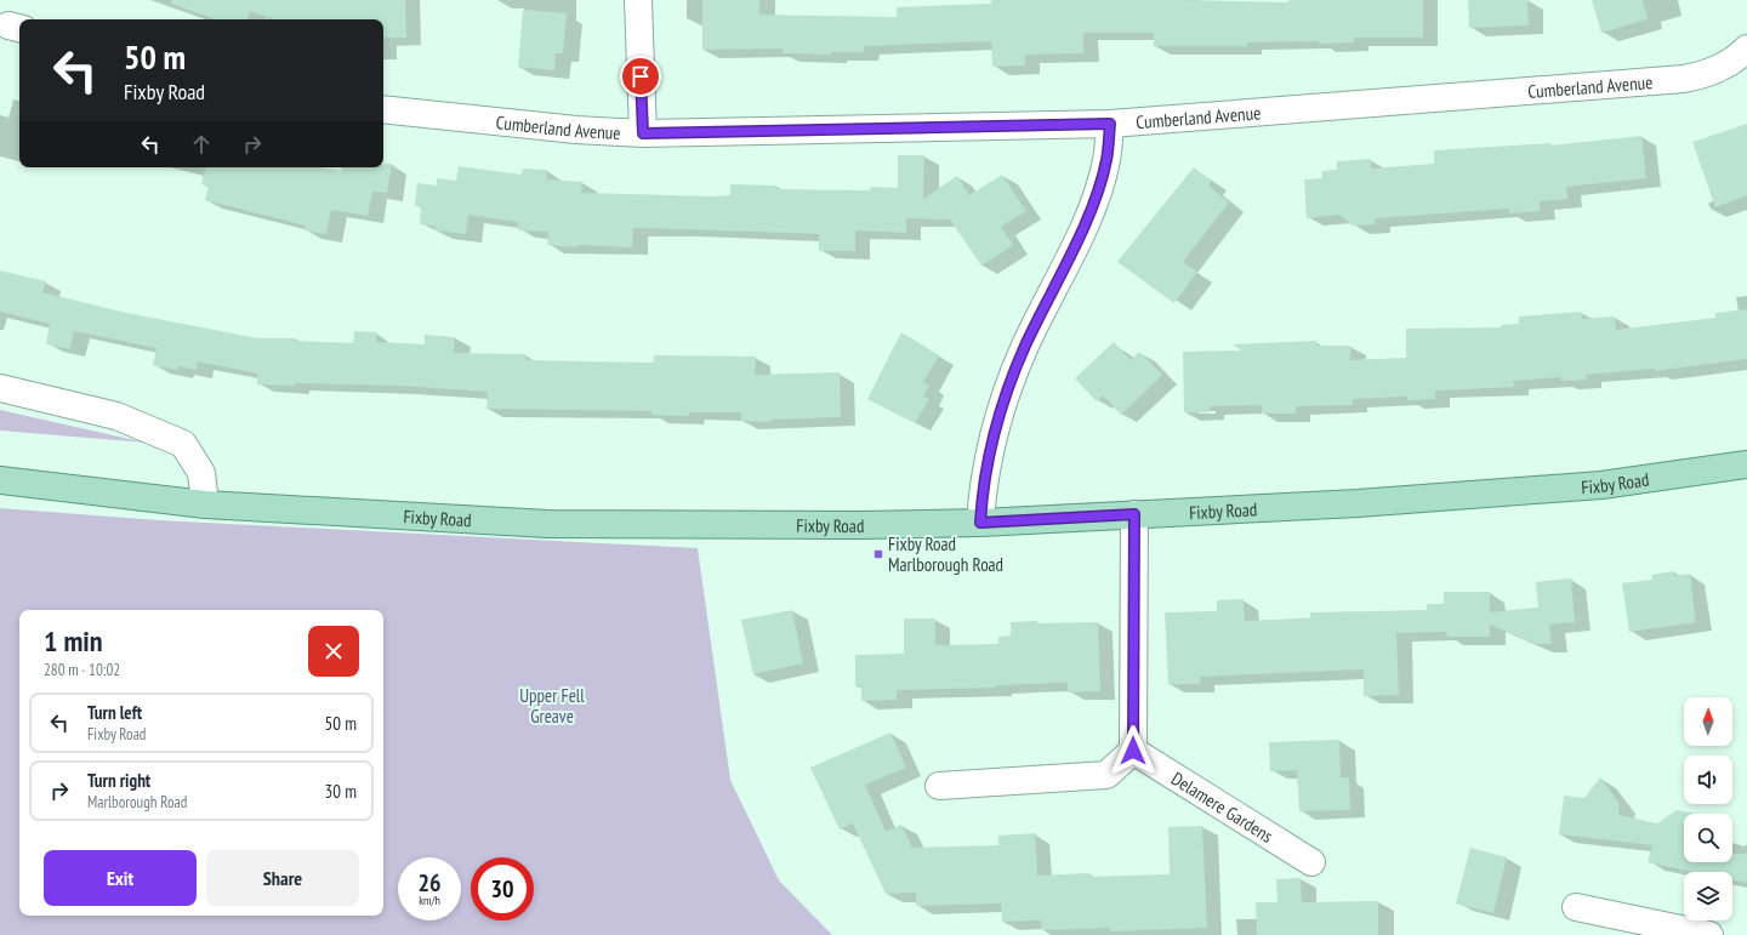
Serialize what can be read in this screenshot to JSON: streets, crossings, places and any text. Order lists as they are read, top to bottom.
{
  "streets": {
    "main road": ["Fixby Road"],
    "street": ["Cumberland Avenue", "Delamere Gardens"]
  },
  "parks": ["Upper Fell Greave"],
  "places": {
    "transit": ["Fixby Road Marlborough Road"]
  },
  "north": "top",
  "page": {
    "turn": ["50 m", "Fixby Road"],
    "heading": ["1 min", "280 m · 10:02"],
    "list": [
      {
        "name": "Turn left",
        "note": "Fixby Road",
        "value": "50 m"
      },
      {
        "name": "Turn right",
        "note": "Marlborough Road",
        "value": "30 m"
      }
    ],
    "buttons": ["Exit", "Share"],
    "speed": "26 km/h",
    "limit": "30"
  }
}
